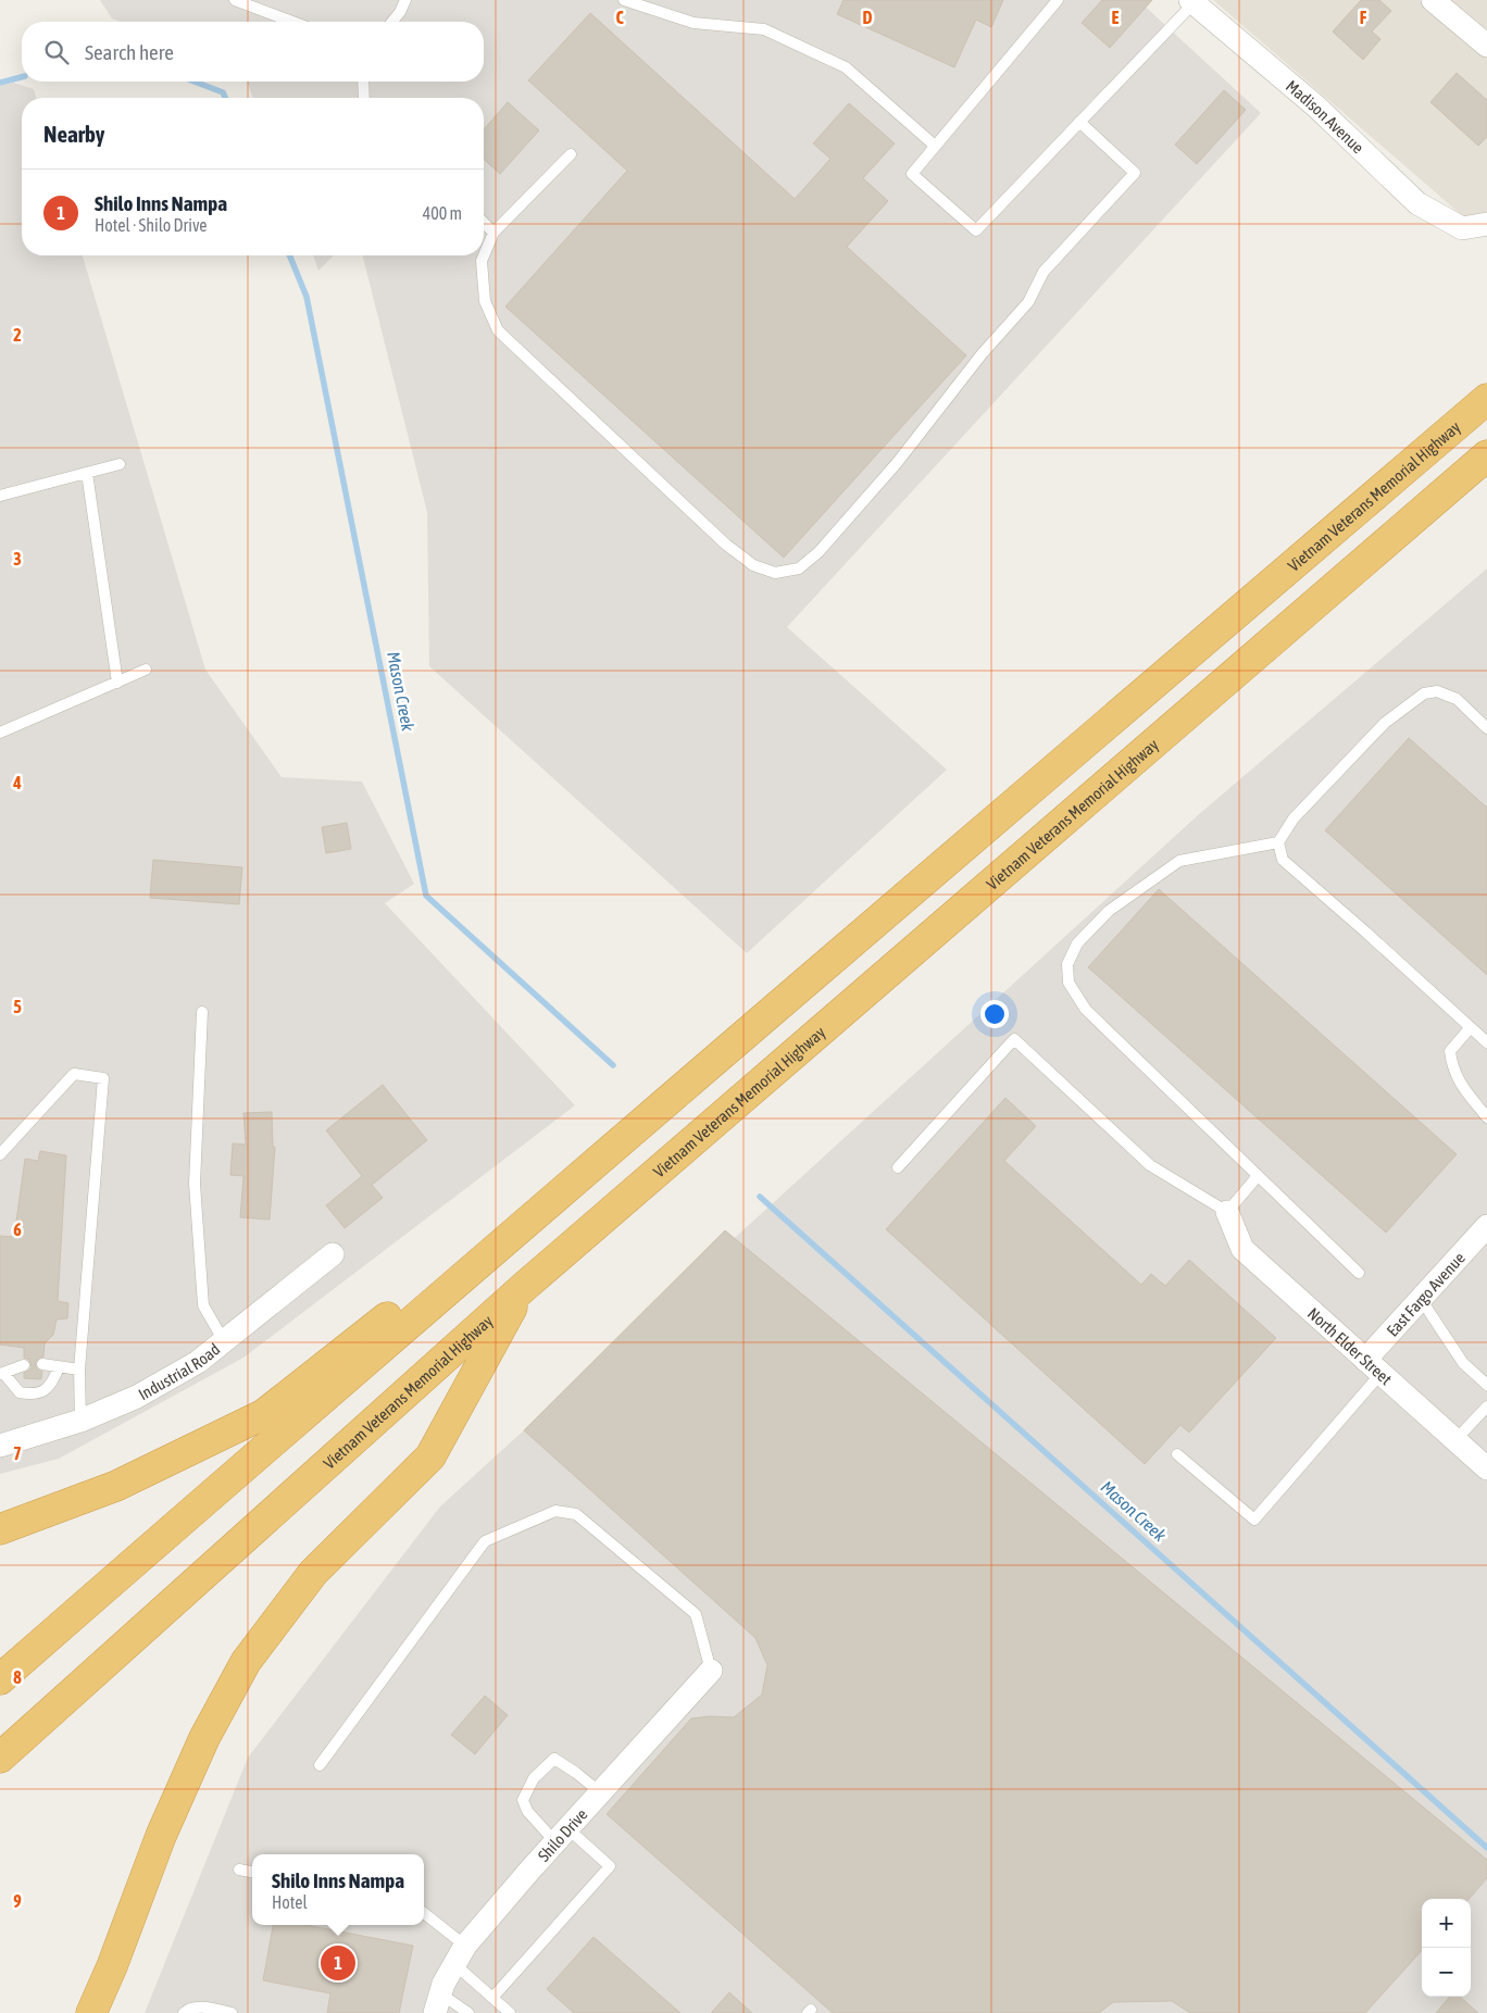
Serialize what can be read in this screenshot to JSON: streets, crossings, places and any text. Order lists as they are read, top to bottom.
{
  "streets": {
    "highway": ["Vietnam Veterans Memorial Highway"],
    "street": [
      "Madison Avenue",
      "East Fargo Avenue",
      "North Elder Street",
      "Industrial Road",
      "Shilo Drive"
    ]
  },
  "crossings": [
    ["East Fargo Avenue", "North Elder Street"]
  ],
  "water": ["Mason Creek"],
  "page": {
    "search": "Search here",
    "heading": "Nearby",
    "list": [
      {
        "mark": "1",
        "name": "Shilo Inns Nampa",
        "note": "Hotel · Shilo Drive",
        "value": "400 m"
      }
    ],
    "popup": ["Shilo Inns Nampa", "Hotel"],
    "map_buttons": ["+", "−"],
    "pins": "1"
  },
  "grid": {
    "columns": [
      "C",
      "D",
      "E",
      "F"
    ],
    "rows": [
      "2",
      "3",
      "4",
      "5",
      "6",
      "7",
      "8",
      "9"
    ]
  }
}
